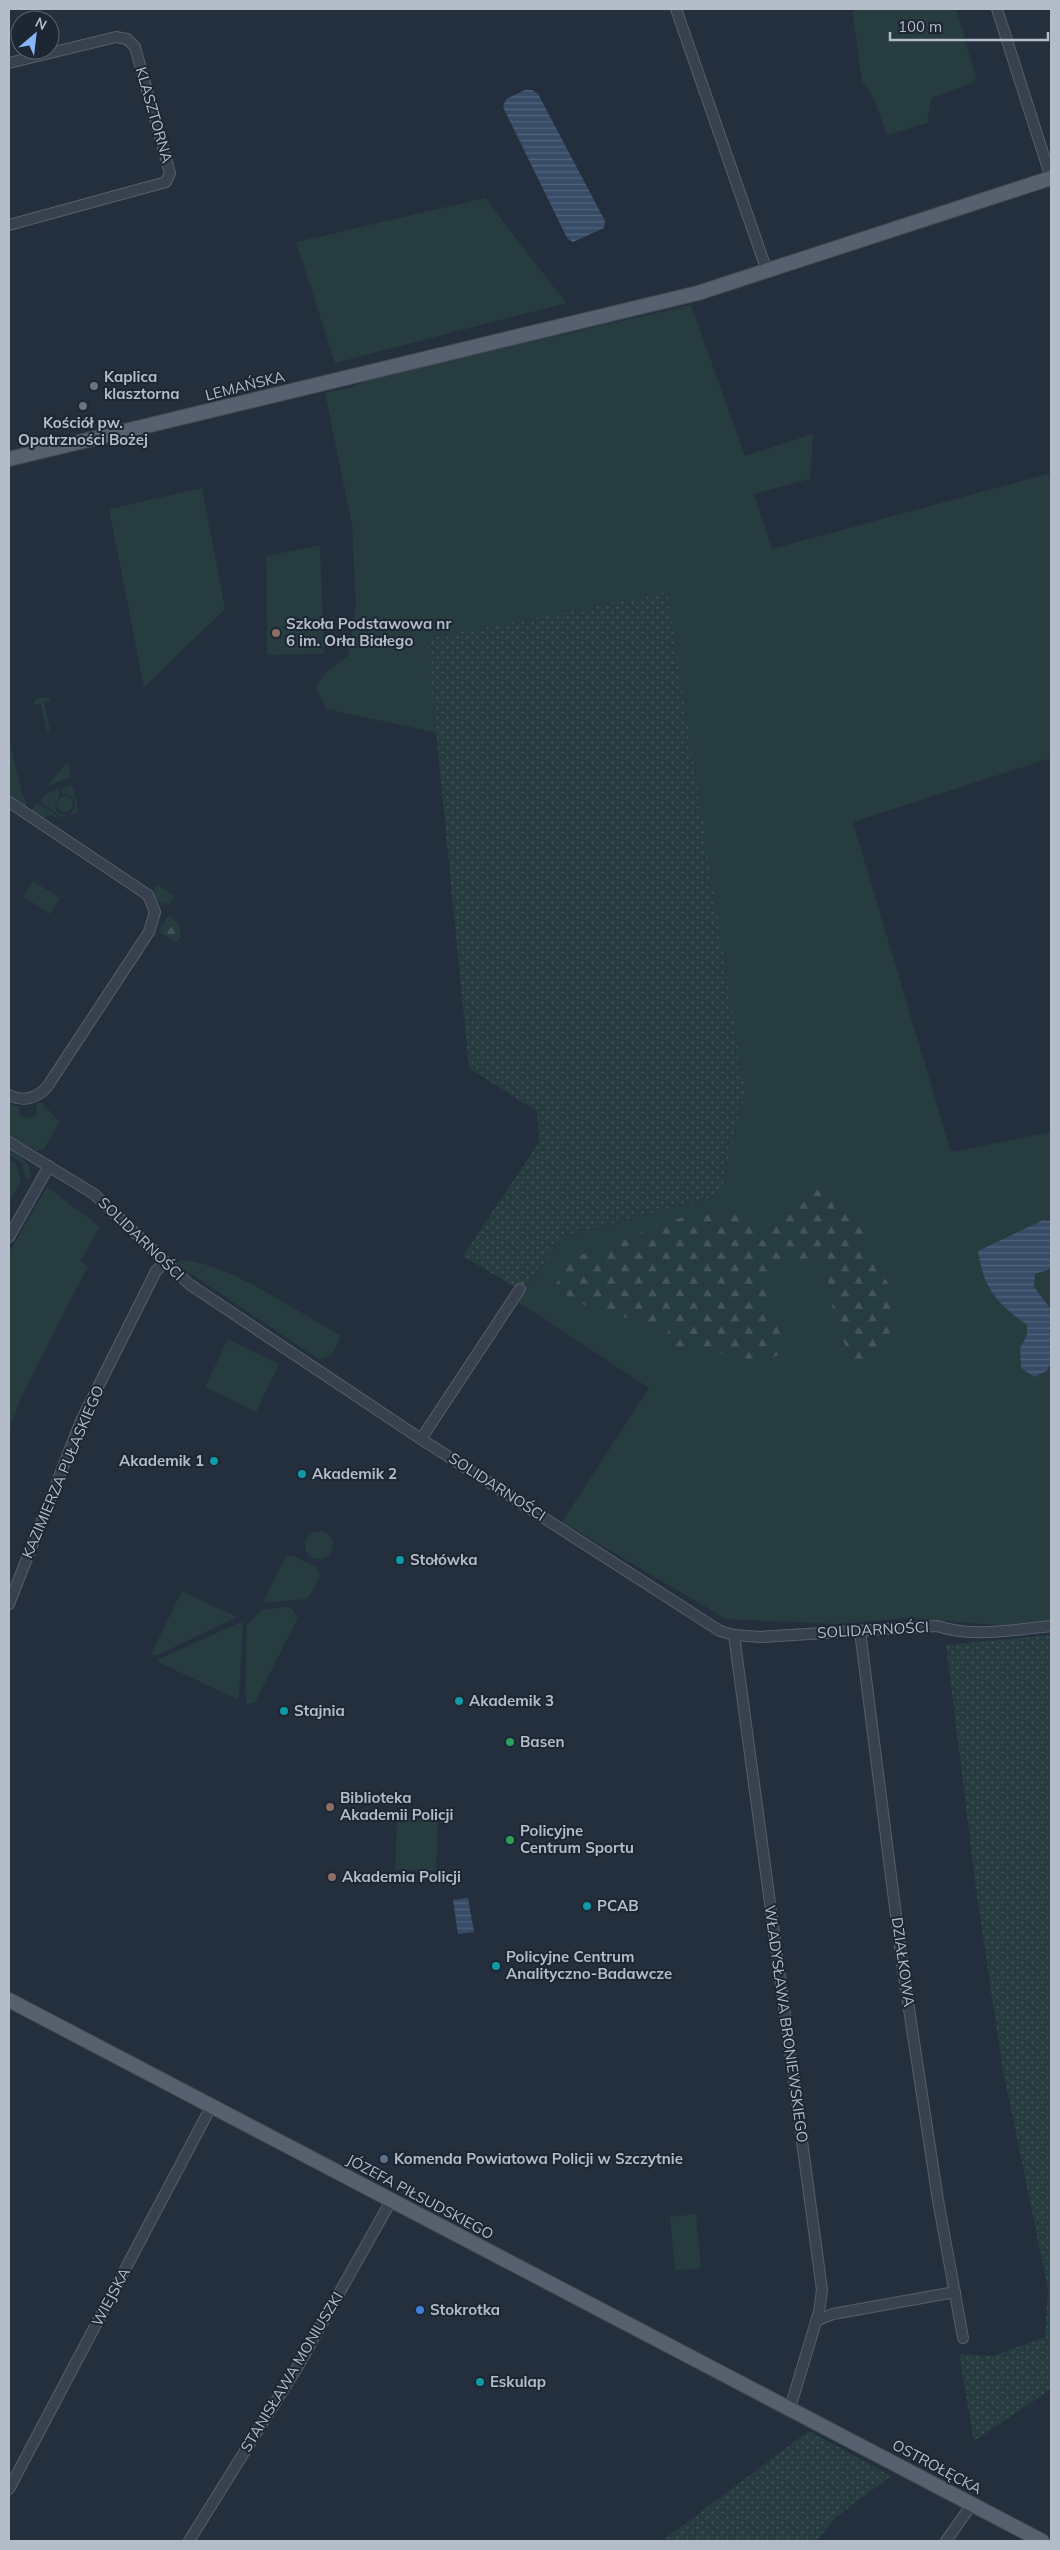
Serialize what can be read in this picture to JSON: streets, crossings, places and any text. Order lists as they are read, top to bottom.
{
  "streets": {
    "main road": ["LEMAŃSKA", "JÓZEFA PIŁSUDSKIEGO", "OSTROŁĘCKA"],
    "street": [
      "KLASZTORNA",
      "SOLIDARNOŚCI",
      "KAZIMIERZA PUŁASKIEGO",
      "DZIAŁKOWA",
      "WŁADYSŁAWA BRONIEWSKIEGO",
      "WIEJSKA",
      "STANISŁAWA MONIUSZKI"
    ]
  },
  "crossings": [
    ["SOLIDARNOŚCI", "KAZIMIERZA PUŁASKIEGO"],
    ["SOLIDARNOŚCI", "DZIAŁKOWA"],
    ["SOLIDARNOŚCI", "WŁADYSŁAWA BRONIEWSKIEGO"],
    ["WŁADYSŁAWA BRONIEWSKIEGO", "JÓZEFA PIŁSUDSKIEGO"],
    ["JÓZEFA PIŁSUDSKIEGO", "WIEJSKA"],
    ["JÓZEFA PIŁSUDSKIEGO", "STANISŁAWA MONIUSZKI"],
    ["JÓZEFA PIŁSUDSKIEGO", "OSTROŁĘCKA"]
  ],
  "places": [
    "Kaplica klasztorna",
    "Kościół pw. Opatrzności Bożej",
    "Szkoła Podstawowa nr 6 im. Orła Białego",
    "Akademik 1",
    "Akademik 2",
    "Stołówka",
    "Akademik 3",
    "Stajnia",
    "Basen",
    "Biblioteka Akademii Policji",
    "Policyjne Centrum Sportu",
    "Akademia Policji",
    "PCAB",
    "Policyjne Centrum Analityczno-Badawcze",
    "Komenda Powiatowa Policji w Szczytnie",
    "Stokrotka",
    "Eskulap"
  ],
  "scale_bar": "100 m",
  "north": "top right"
}
